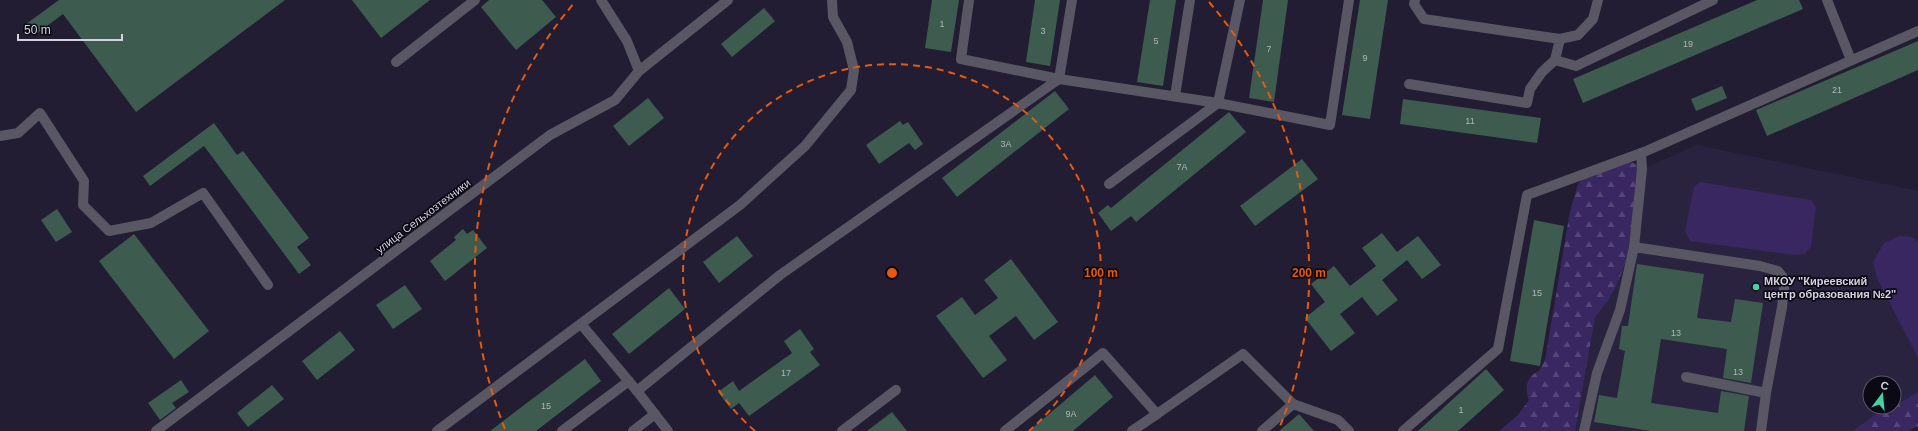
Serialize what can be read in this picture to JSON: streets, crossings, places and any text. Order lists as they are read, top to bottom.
{
  "streets": {
    "street": ["улица Сельхозтехники"]
  },
  "places": ["МКОУ \"Киреевский центр образования №2\""],
  "house_numbers": [
    "1",
    "3",
    "5",
    "19",
    "7",
    "9",
    "21",
    "11",
    "3А",
    "7А",
    "15",
    "13",
    "13",
    "17",
    "15",
    "1",
    "9А"
  ],
  "scale_bar": "50 m",
  "north": "top",
  "rings": ["100 m", "200 m"]
}
